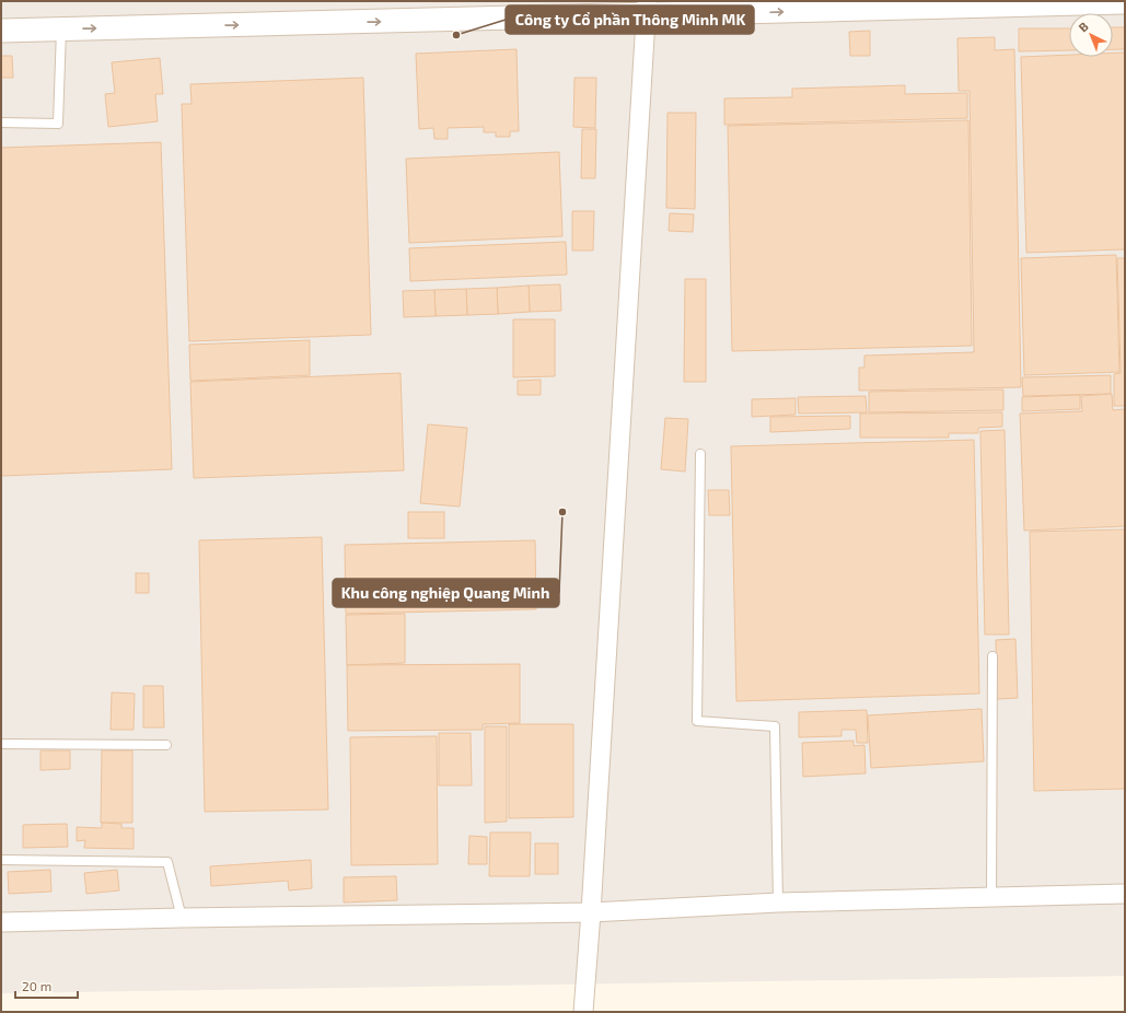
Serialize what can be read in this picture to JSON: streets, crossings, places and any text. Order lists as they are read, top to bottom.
{
  "places": ["Công ty Cổ phần Thông Minh MK", "Khu công nghiệp Quang Minh"],
  "scale_bar": "20 m",
  "north": "top left"
}
